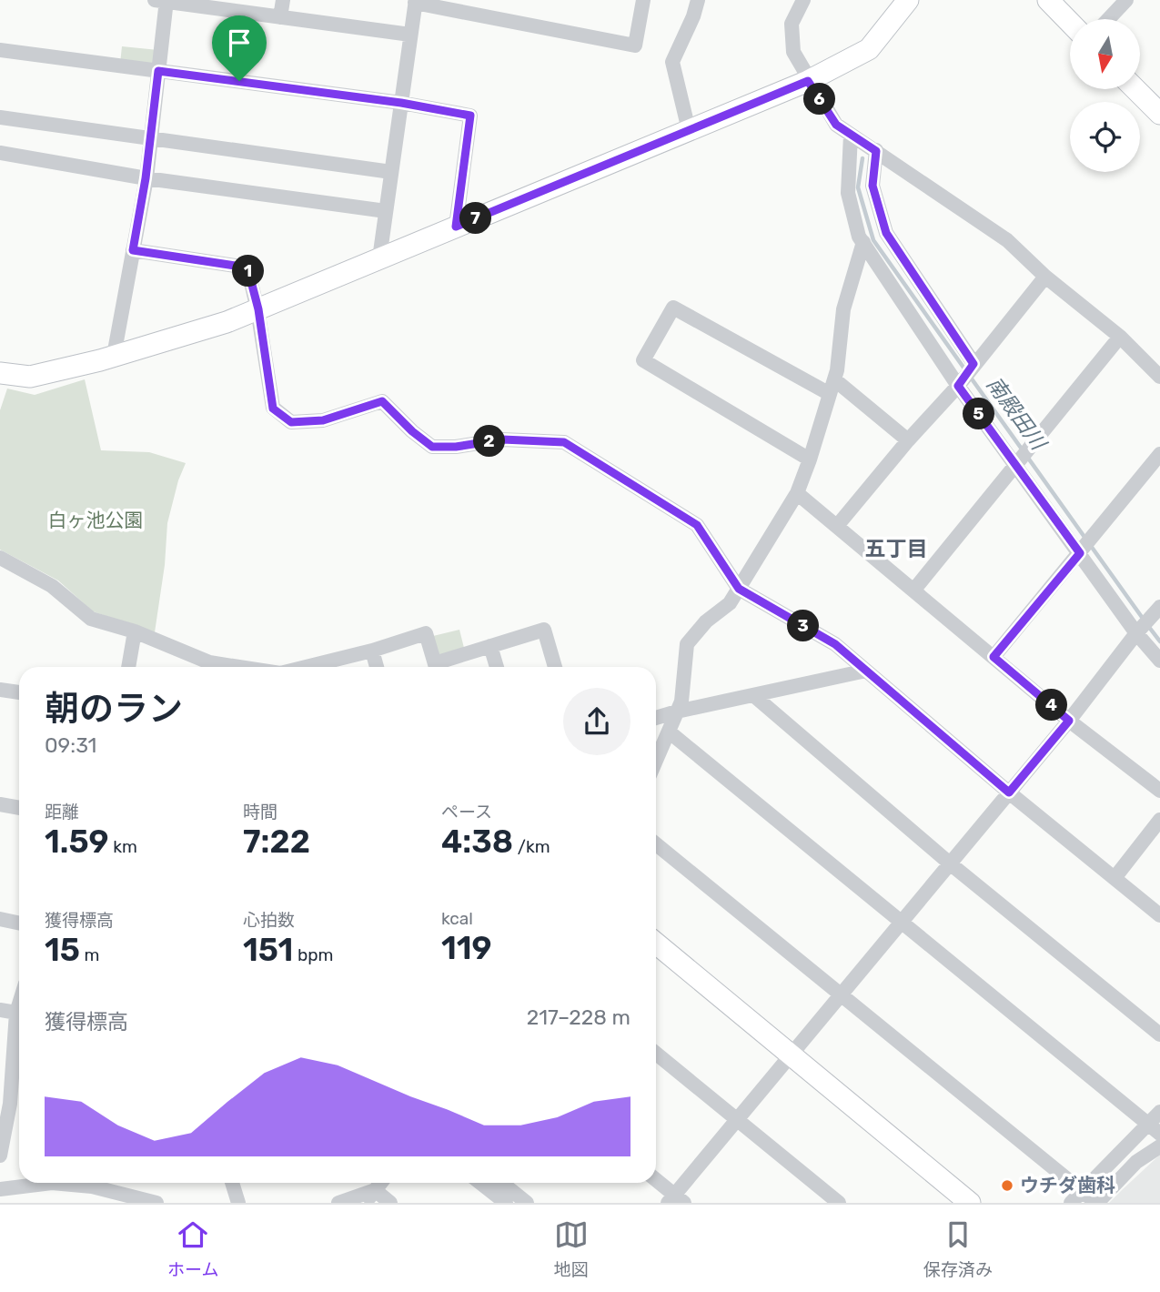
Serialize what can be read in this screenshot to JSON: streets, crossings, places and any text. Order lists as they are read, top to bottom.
{
  "districts": ["五丁目"],
  "water": ["南殿田川"],
  "parks": ["白ヶ池公園"],
  "places": ["ウチダ歯科"],
  "north": "bottom",
  "page": {
    "pins": [
      "6",
      "7",
      "1",
      "5",
      "2",
      "3",
      "4"
    ],
    "heading": ["朝のラン", "09:31"],
    "stats": [
      ["距離", "1.59 km"],
      ["時間", "7:22"],
      ["ペース", "4:38 /km"],
      ["獲得標高", "15 m"],
      ["心拍数", "151 bpm"],
      ["kcal", "119"]
    ],
    "chart": ["獲得標高", "217–228 m"],
    "tabs": ["ホーム", "地図", "保存済み"]
  }
}
